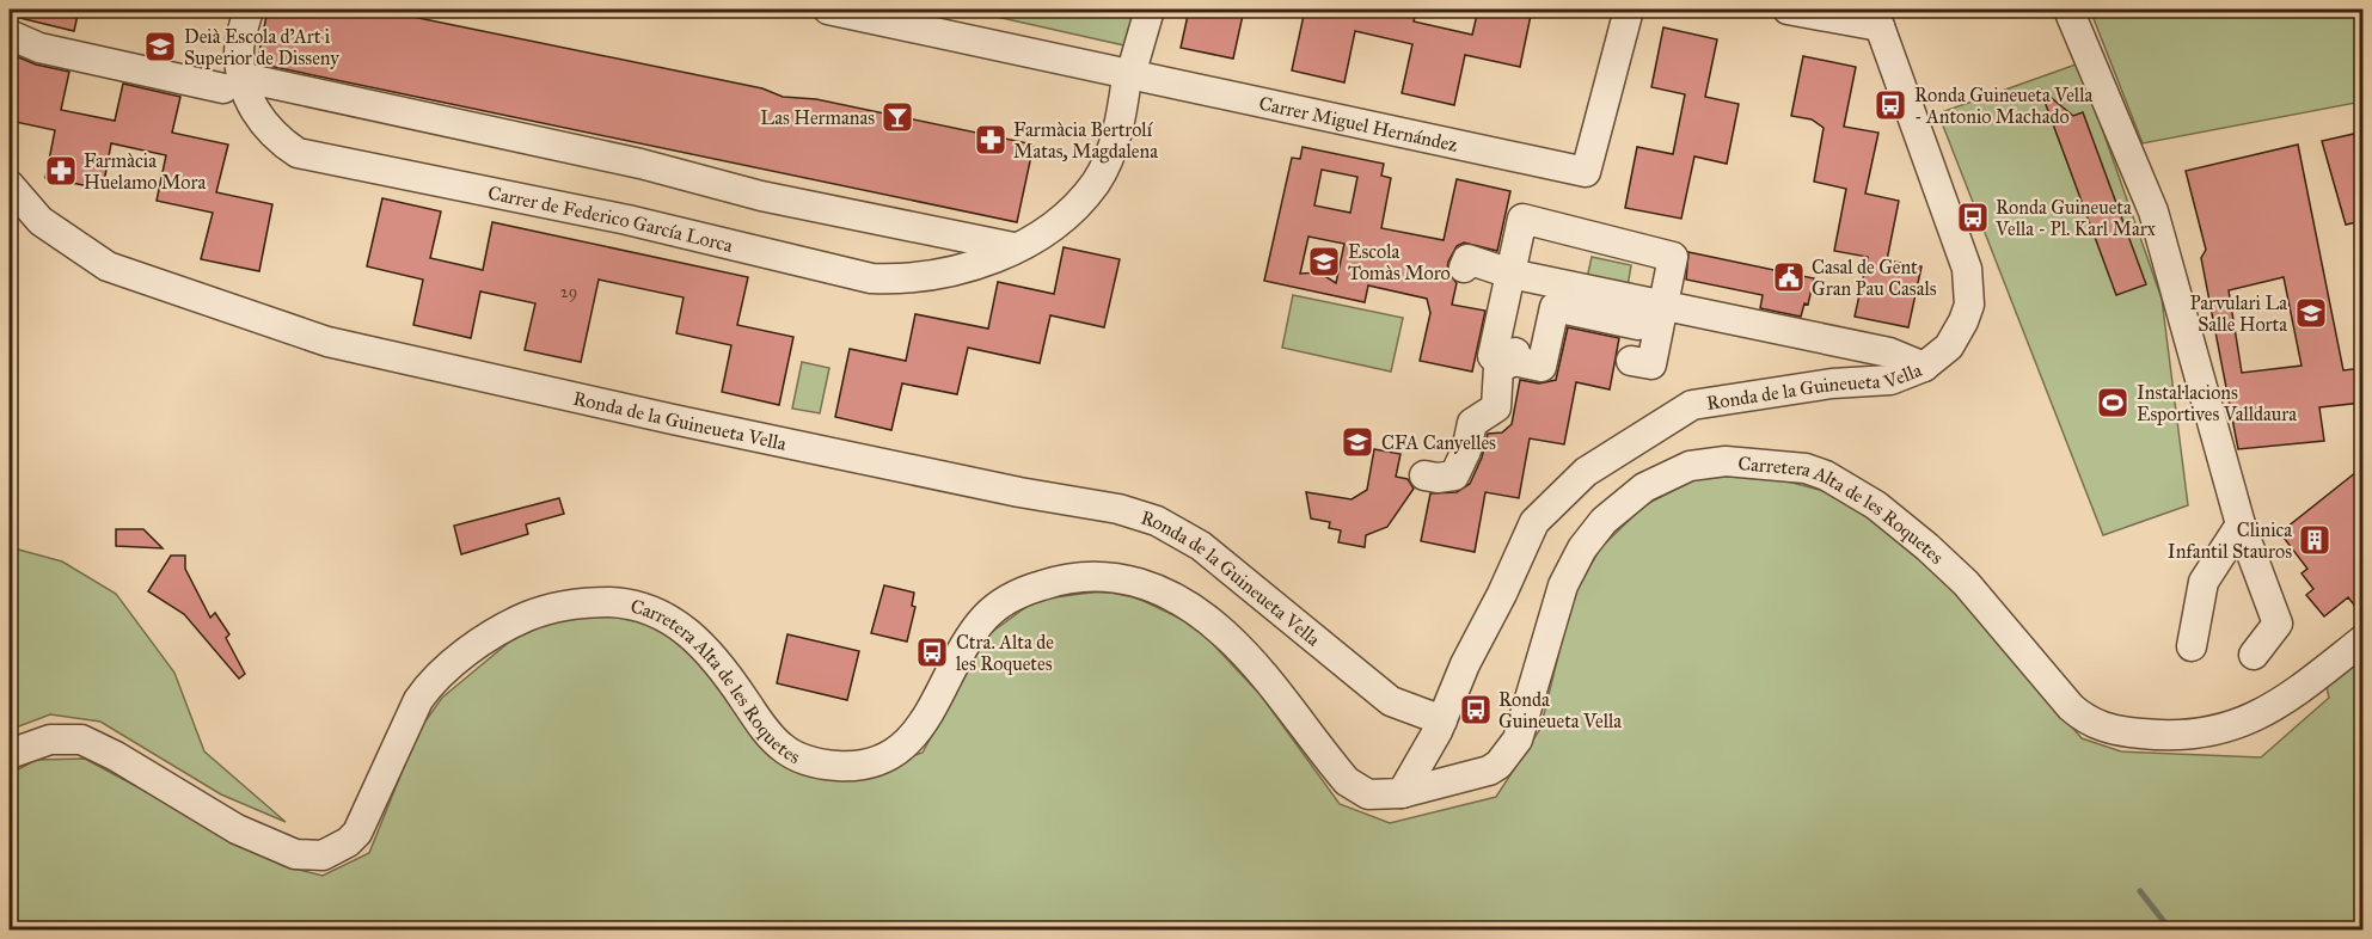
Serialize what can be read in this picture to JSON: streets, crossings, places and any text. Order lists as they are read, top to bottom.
{
  "streets": {
    "street": [
      "Carrer Miguel Hernández",
      "Carrer de Federico García Lorca",
      "Ronda de la Guineueta Vella",
      "Carretera Alta de les Roquetes"
    ]
  },
  "crossings": [
    ["Carrer Miguel Hernández", "Carrer de Federico García Lorca"]
  ],
  "places": {
    "school or university": [
      "Deià Escola d'Art i Superior de Disseny",
      "Escola Tomàs Moro",
      "Parvulari La Salle Horta",
      "CFA Canyelles"
    ],
    "bus stop": [
      "Ronda Guineueta Vella - Antonio Machado",
      "Ronda Guineueta Vella - Pl. Karl Marx",
      "Ctra. Alta de les Roquetes",
      "Ronda Guineueta Vella"
    ],
    "bar": ["Las Hermanas"],
    "pharmacy": ["Farmàcia Bertrolí Matas, Magdalena", "Farmàcia Huelamo Mora"],
    "public building": ["Casal de Gent Gran Pau Casals"],
    "sports": ["Instal·lacions Esportives Valldaura"],
    "building": ["Clinica Infantil Stauros"]
  },
  "house_numbers": ["29"]
}
